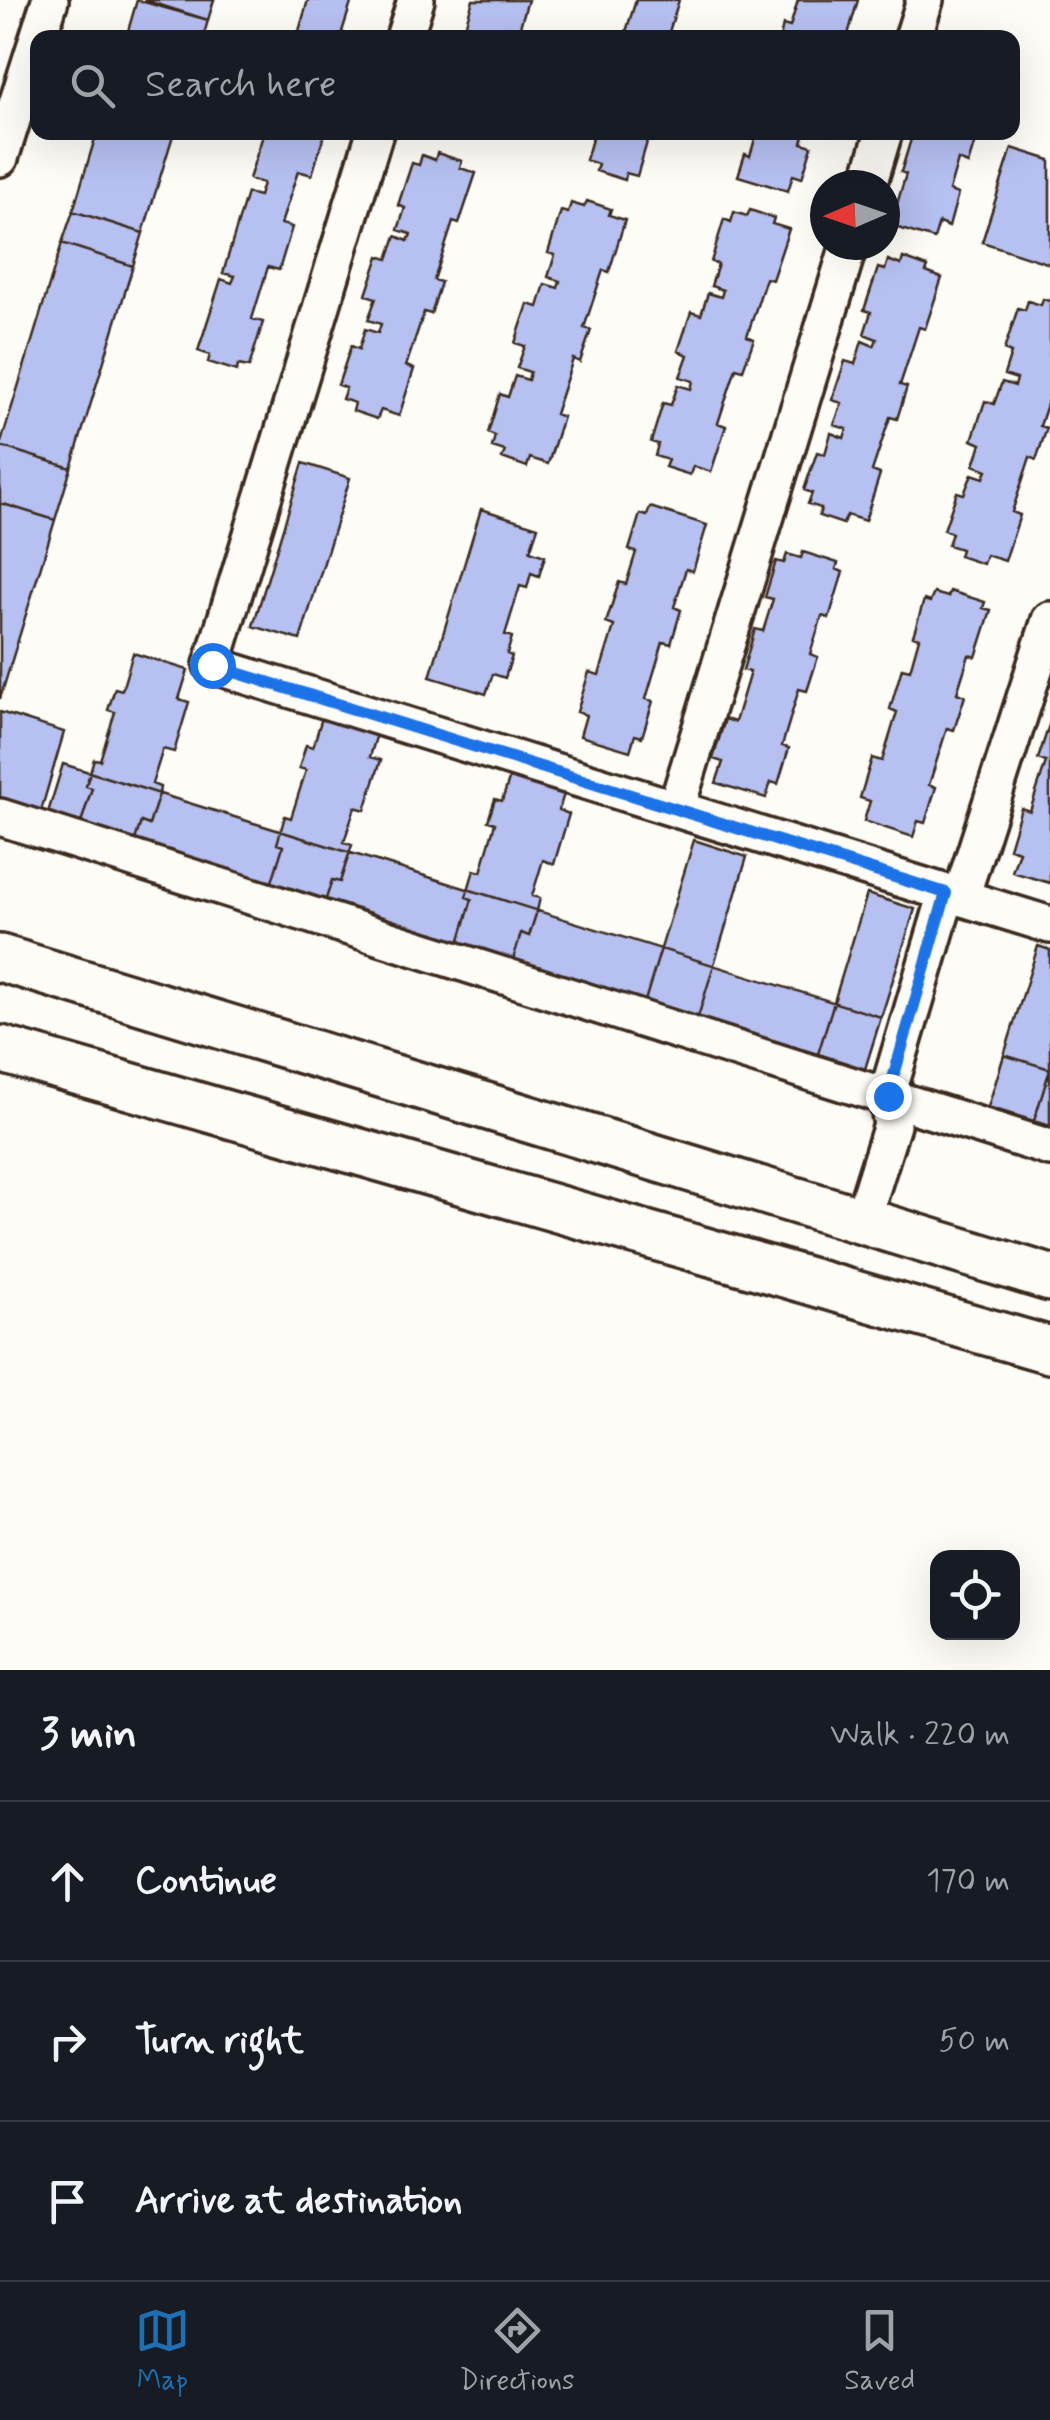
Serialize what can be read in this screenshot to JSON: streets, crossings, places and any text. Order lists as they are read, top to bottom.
{
  "north": "left",
  "page": {
    "search": "Search here",
    "heading": ["3 min", "Walk · 220 m"],
    "list": [
      ["Continue", "170 m"],
      ["Turn right", "50 m"],
      "Arrive at destination"
    ],
    "nav": ["Map", "Directions", "Saved"]
  }
}
